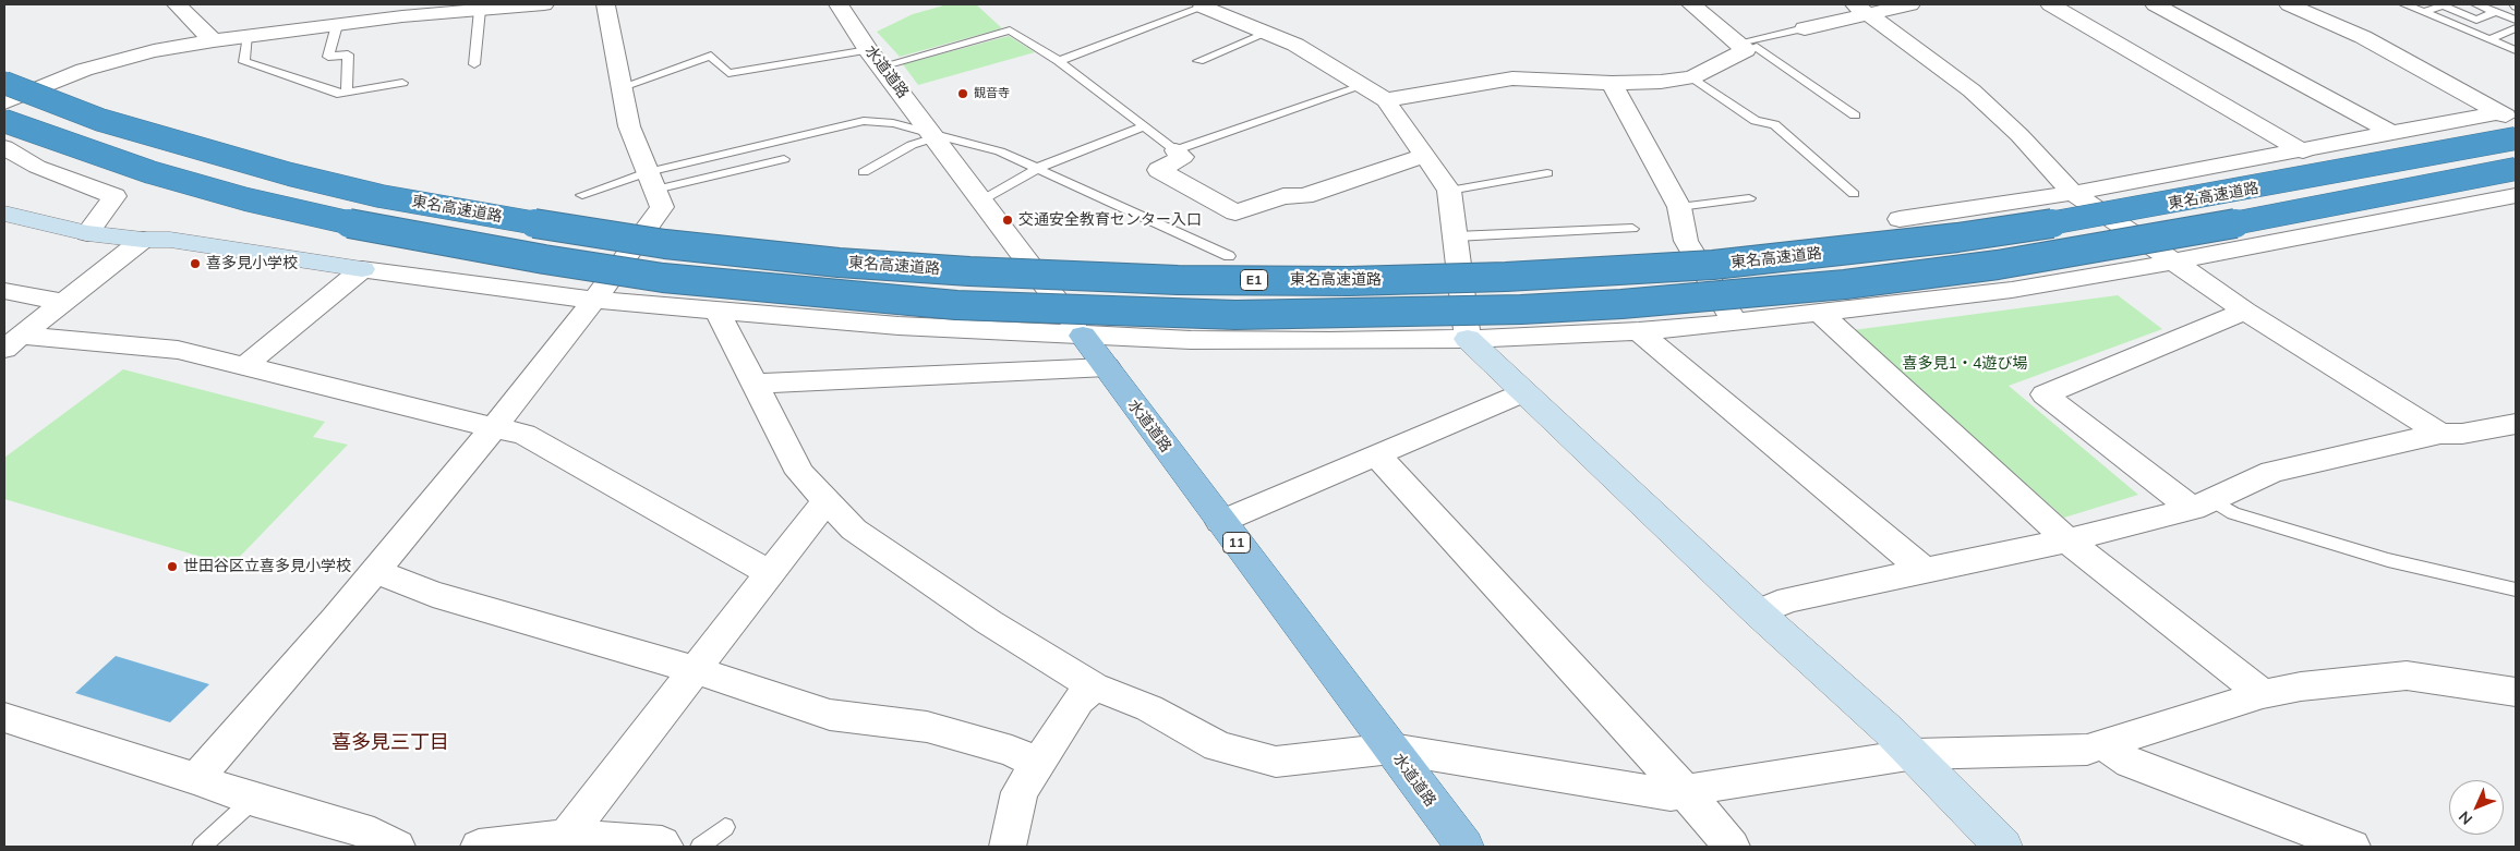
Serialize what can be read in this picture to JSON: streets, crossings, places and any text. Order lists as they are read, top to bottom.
{
  "streets": {
    "highway": ["東名高速道路", "E1"],
    "main road": ["水道道路", "11"]
  },
  "districts": ["喜多見三丁目"],
  "parks": ["喜多見1・4遊び場"],
  "places": [
    "観音寺",
    "交通安全教育センター入口",
    "喜多見小学校",
    "世田谷区立喜多見小学校"
  ],
  "north": "bottom left"
}
